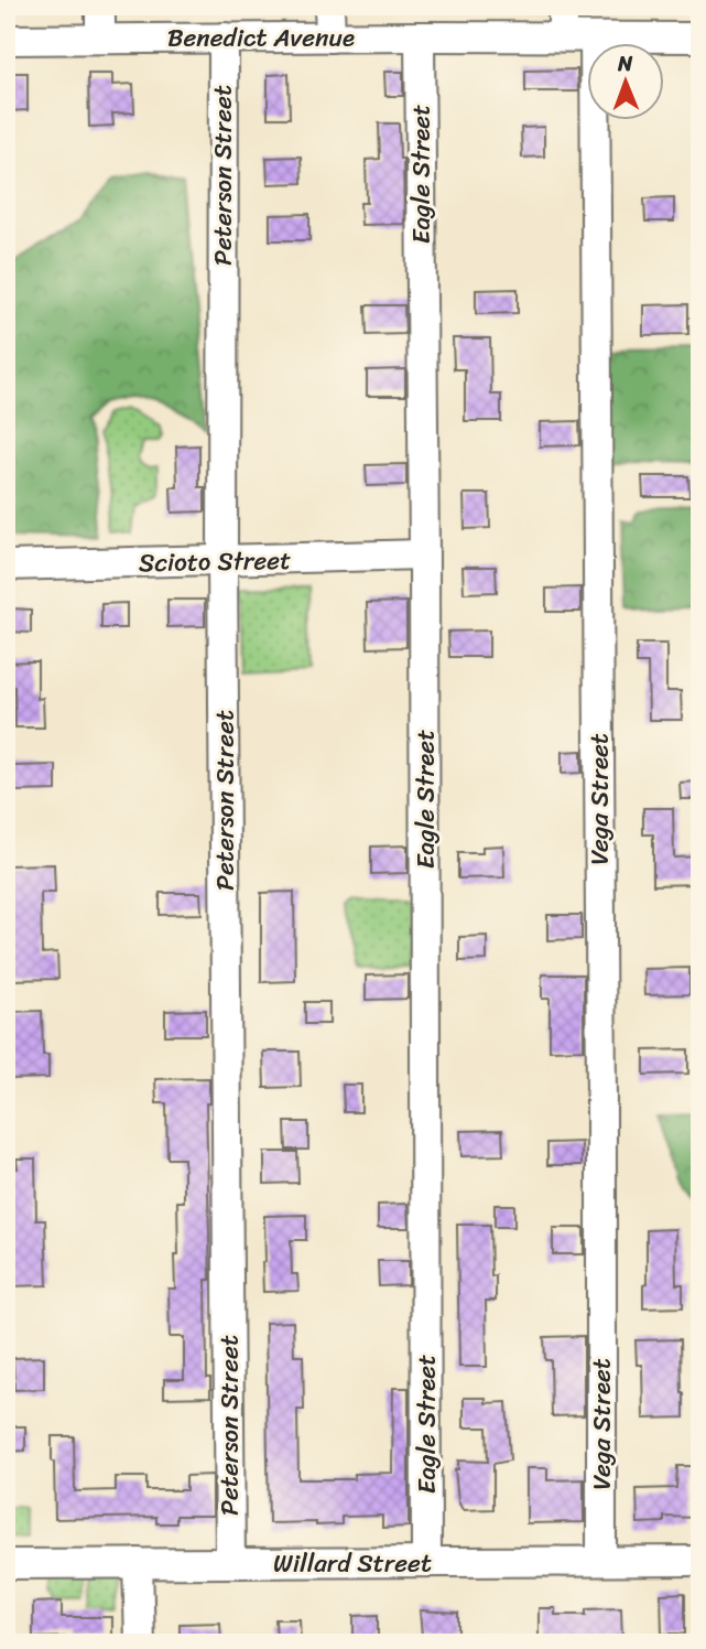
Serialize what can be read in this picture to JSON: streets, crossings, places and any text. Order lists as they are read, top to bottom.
{
  "streets": {
    "street": [
      "Benedict Avenue",
      "Eagle Street",
      "Peterson Street",
      "Scioto Street",
      "Vega Street",
      "Willard Street"
    ]
  },
  "crossings": [
    ["Benedict Avenue", "Eagle Street"],
    ["Benedict Avenue", "Peterson Street"],
    ["Benedict Avenue", "Vega Street"],
    ["Eagle Street", "Scioto Street"],
    ["Eagle Street", "Willard Street"],
    ["Peterson Street", "Scioto Street"],
    ["Peterson Street", "Willard Street"],
    ["Vega Street", "Willard Street"]
  ],
  "north": "top"
}
